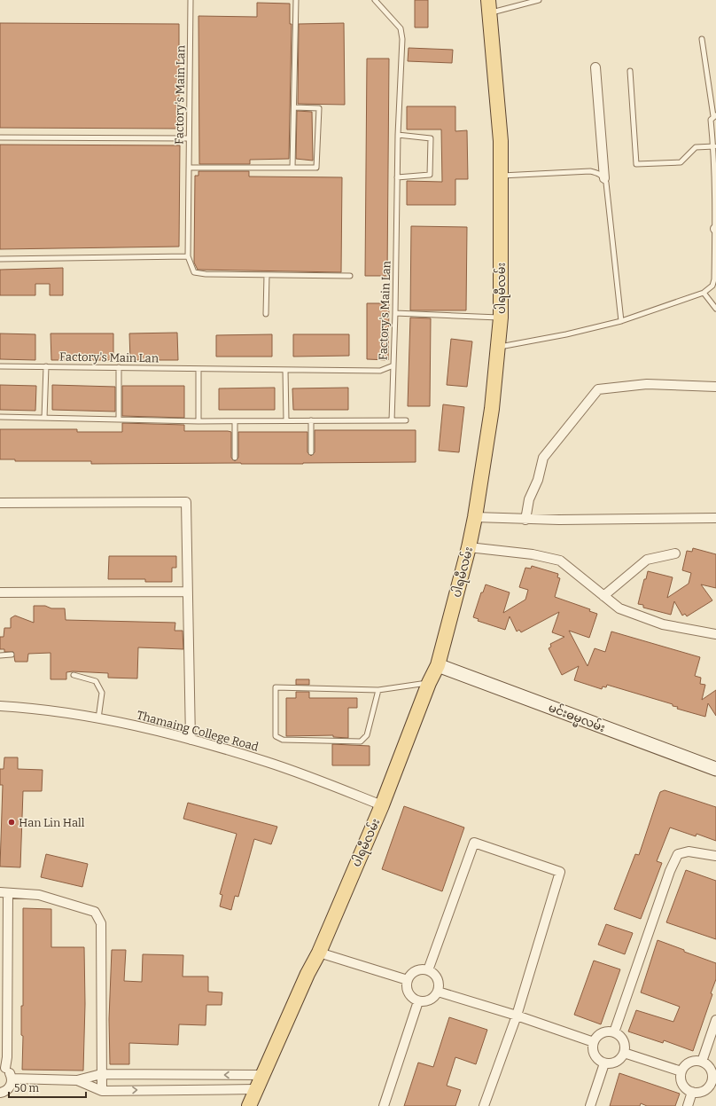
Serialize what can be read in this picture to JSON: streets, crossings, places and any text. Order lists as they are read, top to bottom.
{
  "streets": {
    "main road": ["ပါရမီလမ်း", "မင်းဓမ္မလမ်း"],
    "street": ["Thamaing College Road"],
    "lane": ["Factory's Main Lan"]
  },
  "crossings": [
    ["ပါရမီလမ်း", "မင်းဓမ္မလမ်း"],
    ["ပါရမီလမ်း", "Thamaing College Road"]
  ],
  "places": ["Han Lin Hall"],
  "scale_bar": "50 m"
}
